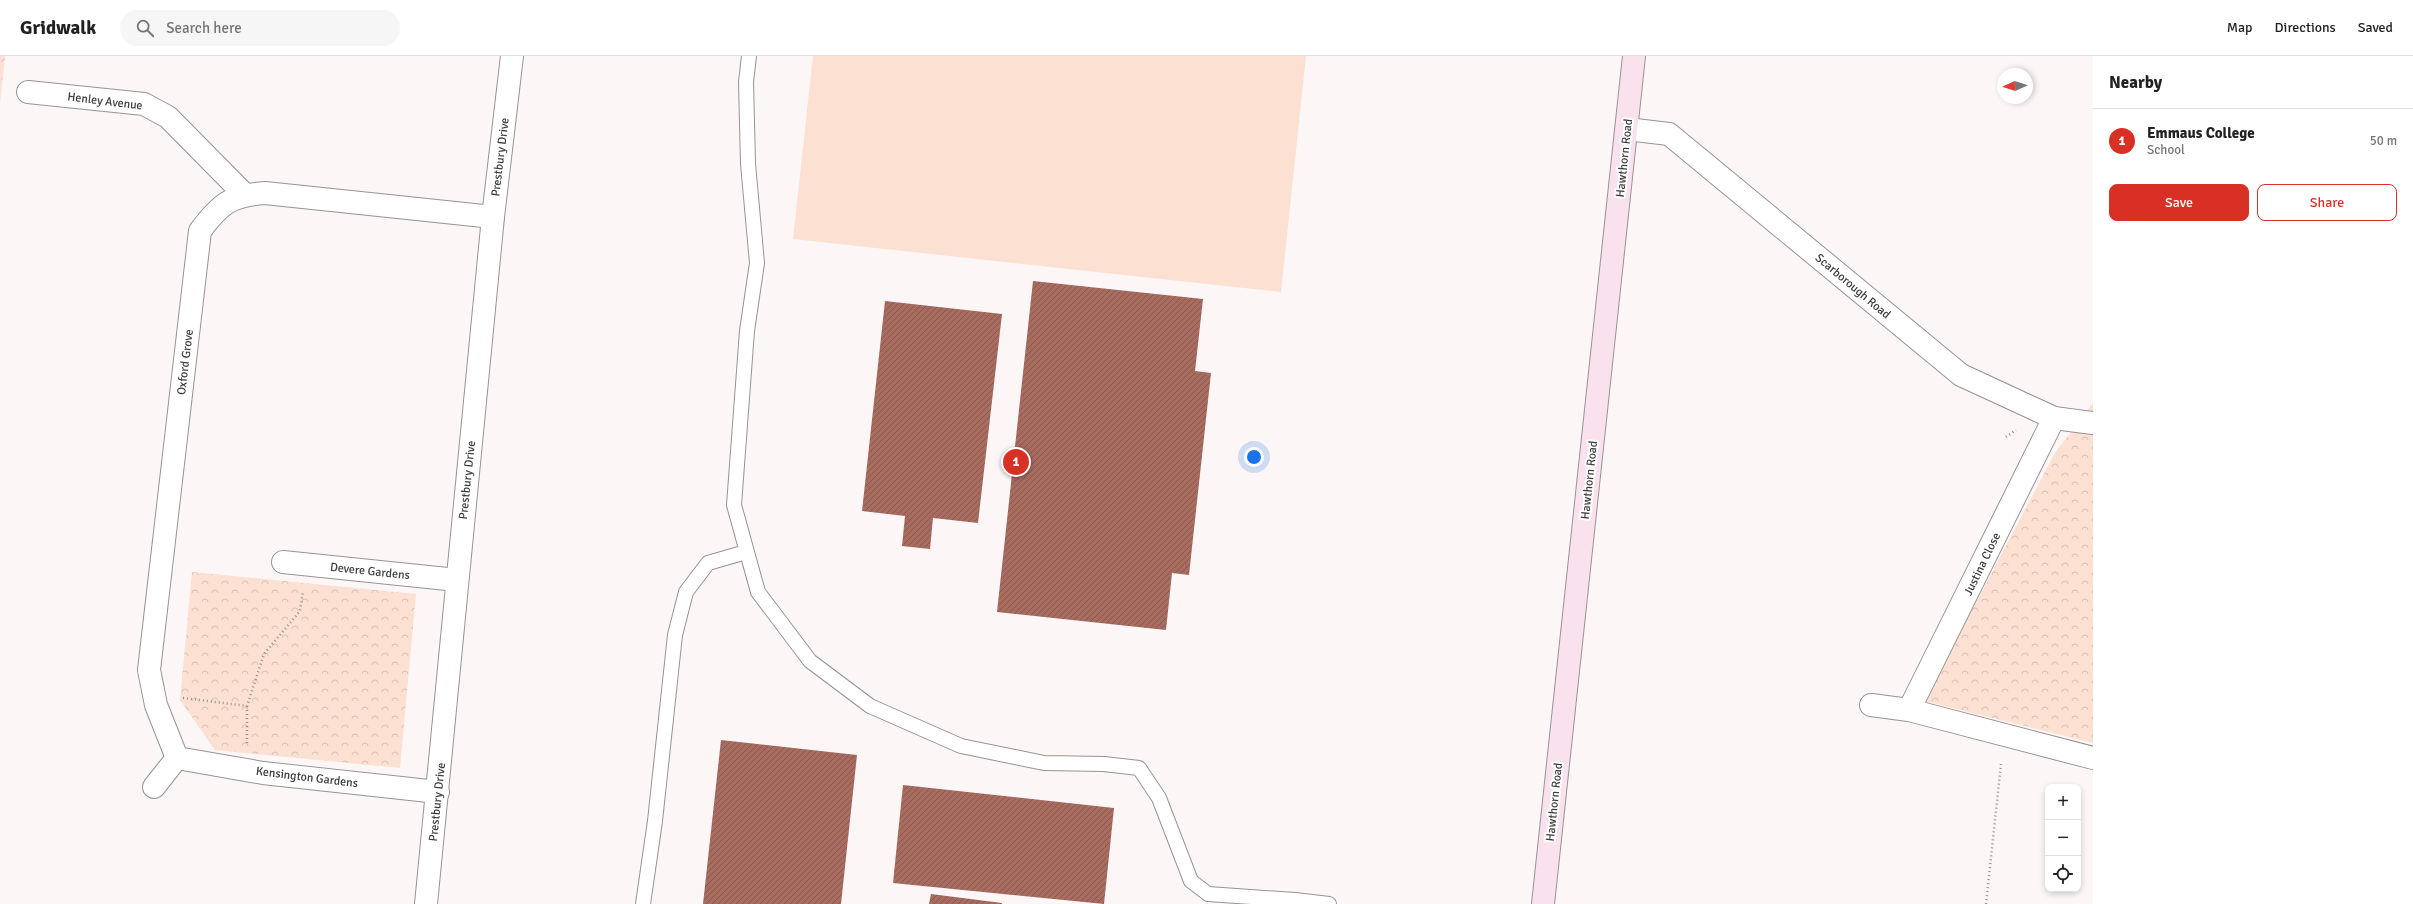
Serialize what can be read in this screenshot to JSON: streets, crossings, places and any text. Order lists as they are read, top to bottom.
{
  "streets": {
    "main road": ["Hawthorn Road"],
    "street": [
      "Henley Avenue",
      "Prestbury Drive",
      "Scarborough Road",
      "Oxford Grove",
      "Justina Close",
      "Devere Gardens",
      "Kensington Gardens"
    ]
  },
  "crossings": [
    ["Henley Avenue", "Oxford Grove"],
    ["Prestbury Drive", "Oxford Grove"],
    ["Prestbury Drive", "Devere Gardens"],
    ["Prestbury Drive", "Kensington Gardens"],
    ["Hawthorn Road", "Scarborough Road"],
    ["Scarborough Road", "Justina Close"],
    ["Oxford Grove", "Kensington Gardens"]
  ],
  "north": "left",
  "page": {
    "header": "Gridwalk",
    "search": "Search here",
    "nav": ["Map", "Directions", "Saved"],
    "heading": "Nearby",
    "list": [
      {
        "mark": "1",
        "name": "Emmaus College",
        "note": "School",
        "value": "50 m"
      }
    ],
    "buttons": ["Save", "Share"],
    "pins": "1",
    "map_buttons": ["+", "−"]
  }
}
